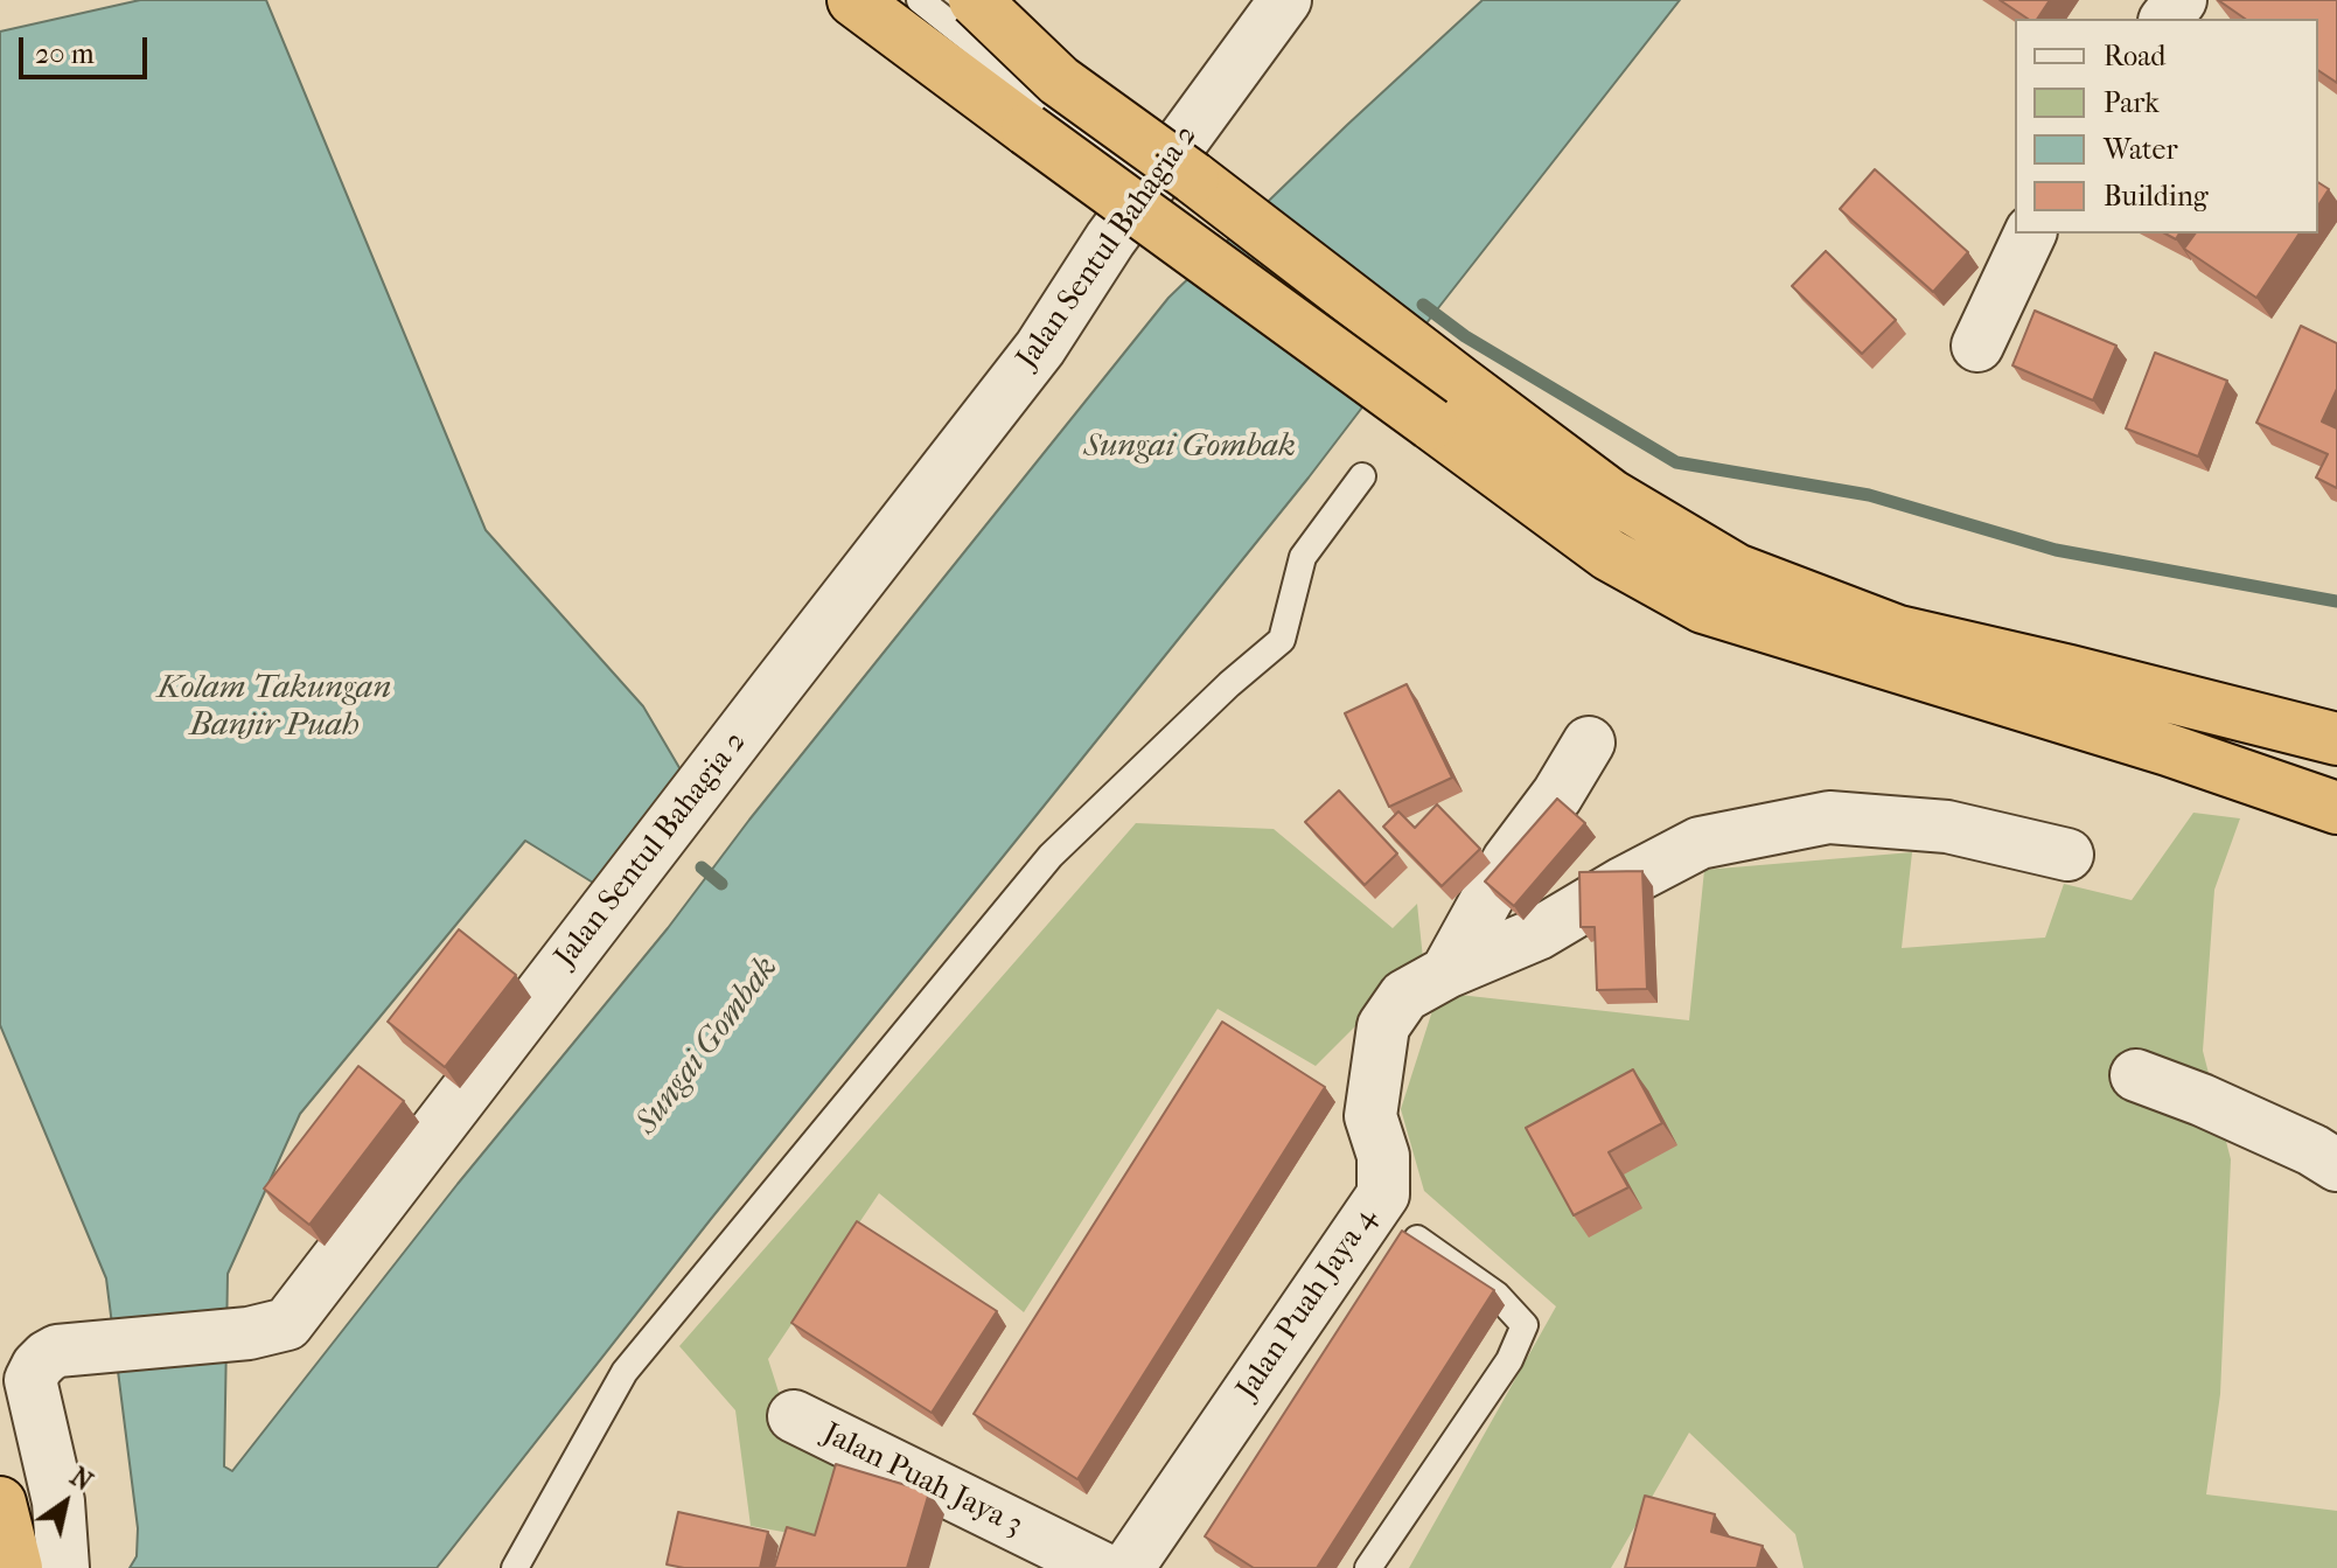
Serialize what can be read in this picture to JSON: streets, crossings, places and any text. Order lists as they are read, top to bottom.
{
  "streets": {
    "street": ["Jalan Sentul Bahagia 2", "Jalan Puah Jaya 4", "Jalan Puah Jaya 3"]
  },
  "water": ["Sungai Gombak", "Kolam Takungan Banjir Puah"],
  "legend": [
    "Road",
    "Park",
    "Water",
    "Building"
  ],
  "scale_bar": "20 m",
  "north": "top right"
}
